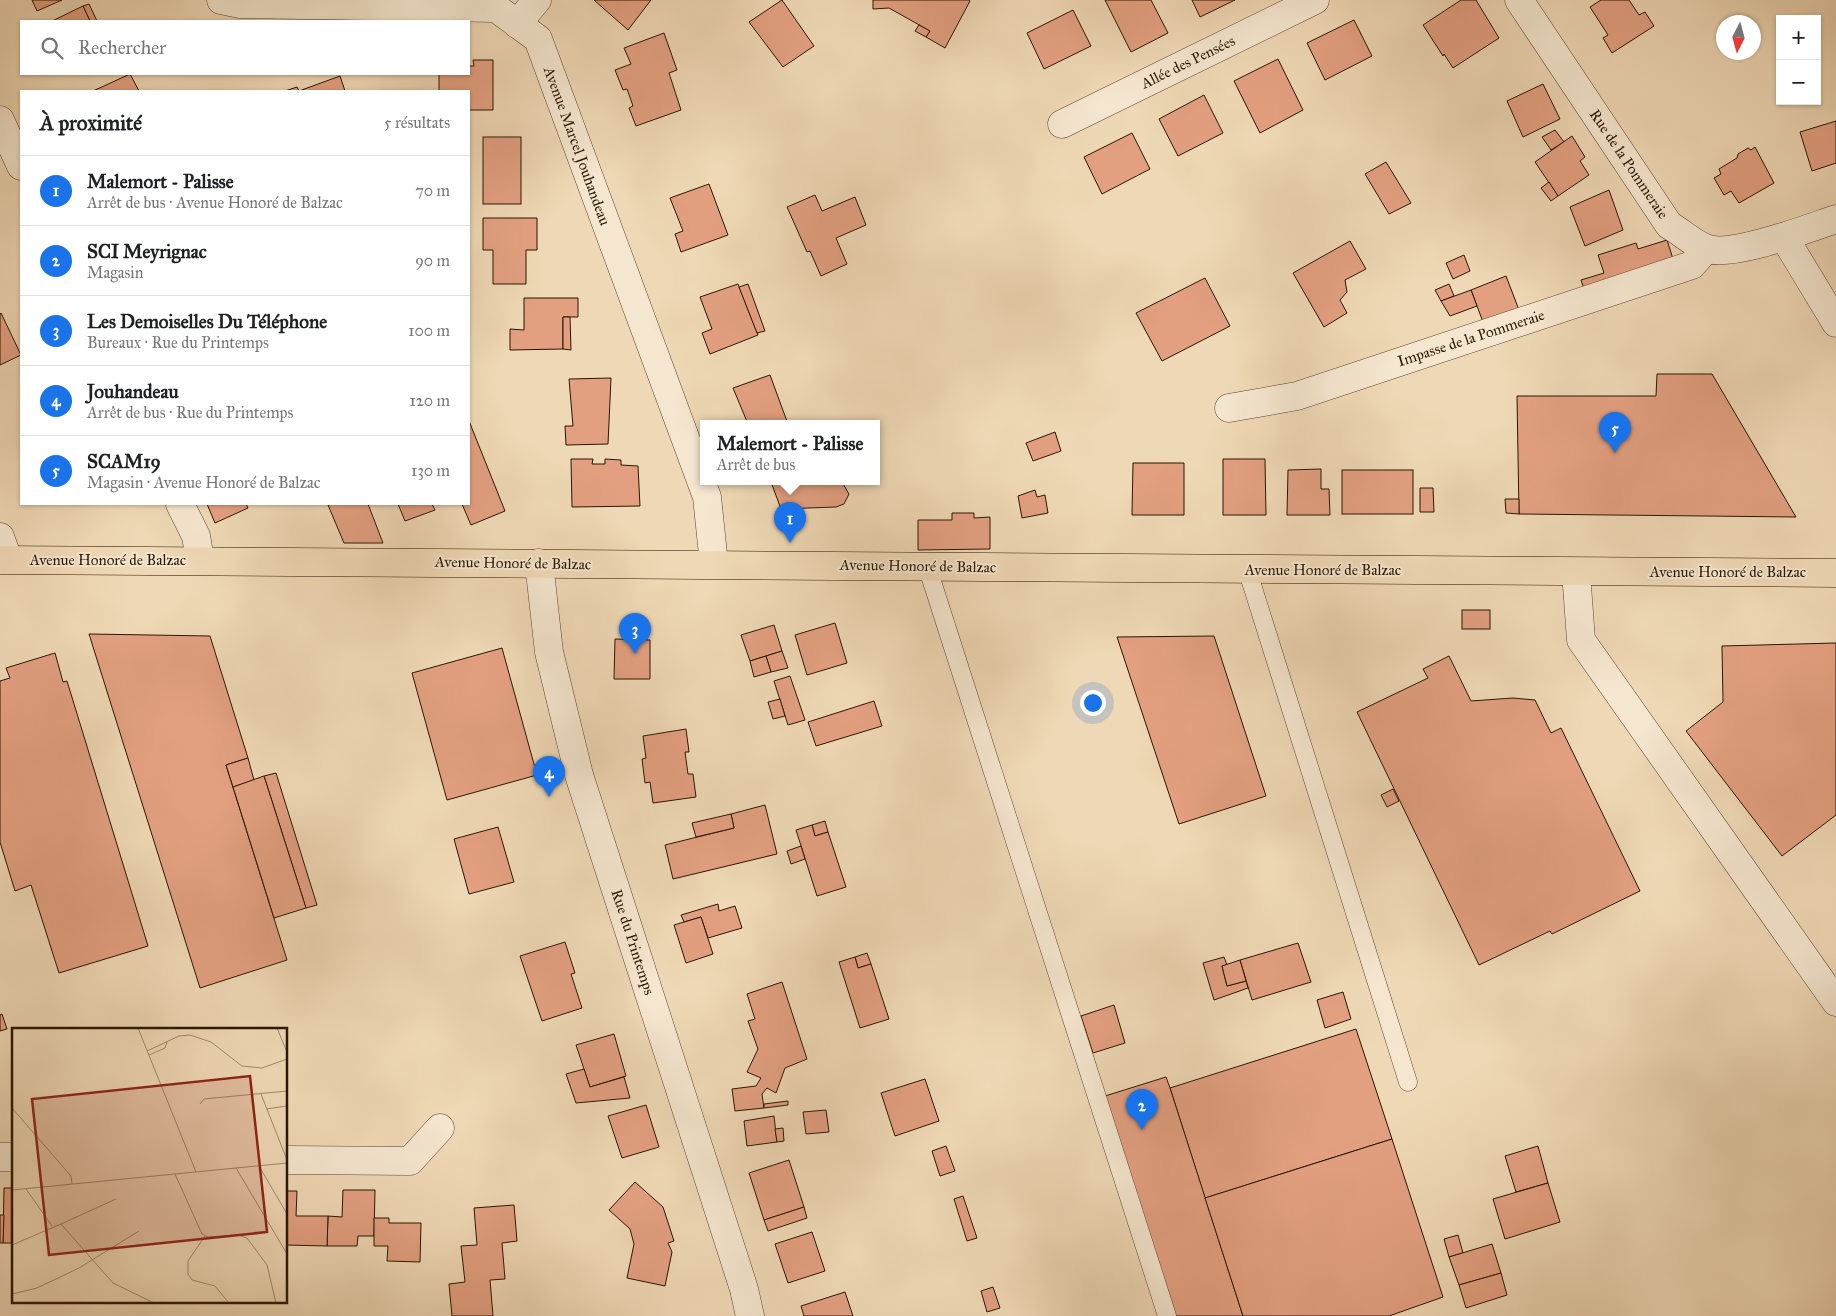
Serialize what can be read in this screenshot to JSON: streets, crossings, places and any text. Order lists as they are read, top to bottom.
{
  "streets": {
    "main road": ["Avenue Honoré de Balzac"],
    "street": [
      "Allée des Pensées",
      "Avenue Marcel Jouhandeau",
      "Rue de la Pommeraie",
      "Impasse de la Pommeraie",
      "Rue du Printemps"
    ]
  },
  "crossings": [
    ["Avenue Marcel Jouhandeau", "Avenue Honoré de Balzac"],
    ["Rue de la Pommeraie", "Impasse de la Pommeraie"],
    ["Avenue Honoré de Balzac", "Rue du Printemps"]
  ],
  "north": "bottom",
  "page": {
    "map_buttons": ["+", "−"],
    "search": "Rechercher",
    "heading": ["À proximité", "5 résultats"],
    "list": [
      {
        "mark": "1",
        "name": "Malemort - Palisse",
        "note": "Arrêt de bus · Avenue Honoré de Balzac",
        "value": "70 m"
      },
      {
        "mark": "2",
        "name": "SCI Meyrignac",
        "note": "Magasin",
        "value": "90 m"
      },
      {
        "mark": "3",
        "name": "Les Demoiselles Du Téléphone",
        "note": "Bureaux · Rue du Printemps",
        "value": "100 m"
      },
      {
        "mark": "4",
        "name": "Jouhandeau",
        "note": "Arrêt de bus · Rue du Printemps",
        "value": "120 m"
      },
      {
        "mark": "5",
        "name": "SCAM19",
        "note": "Magasin · Avenue Honoré de Balzac",
        "value": "130 m"
      }
    ],
    "pins": [
      "5",
      "1",
      "3",
      "4",
      "2"
    ],
    "popup": ["Malemort - Palisse", "Arrêt de bus"]
  }
}
